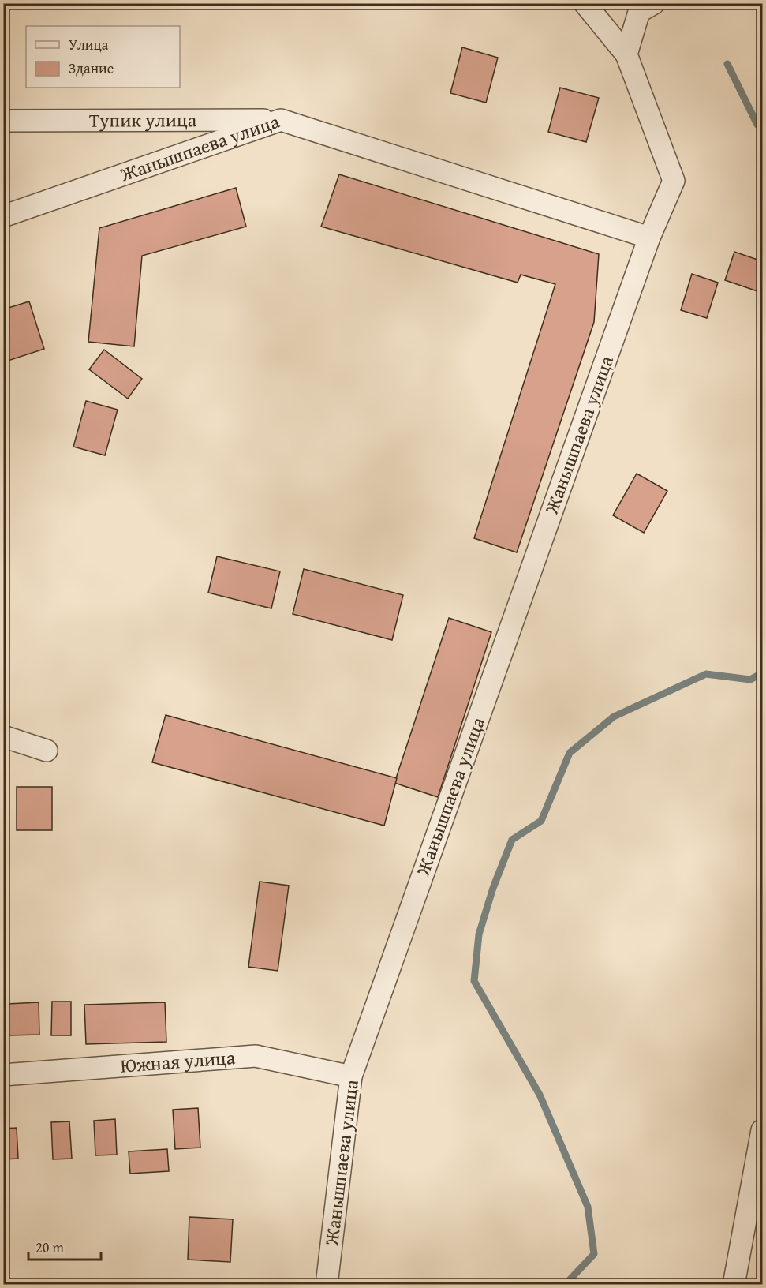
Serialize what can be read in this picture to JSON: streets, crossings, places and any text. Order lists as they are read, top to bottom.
{
  "streets": {
    "street": ["Тупик улица", "Жанышпаева улица", "Южная улица"]
  },
  "crossings": [
    ["Тупик улица", "Жанышпаева улица"],
    ["Жанышпаева улица", "Южная улица"]
  ],
  "legend": ["Улица", "Здание"],
  "scale_bar": "20 m"
}
